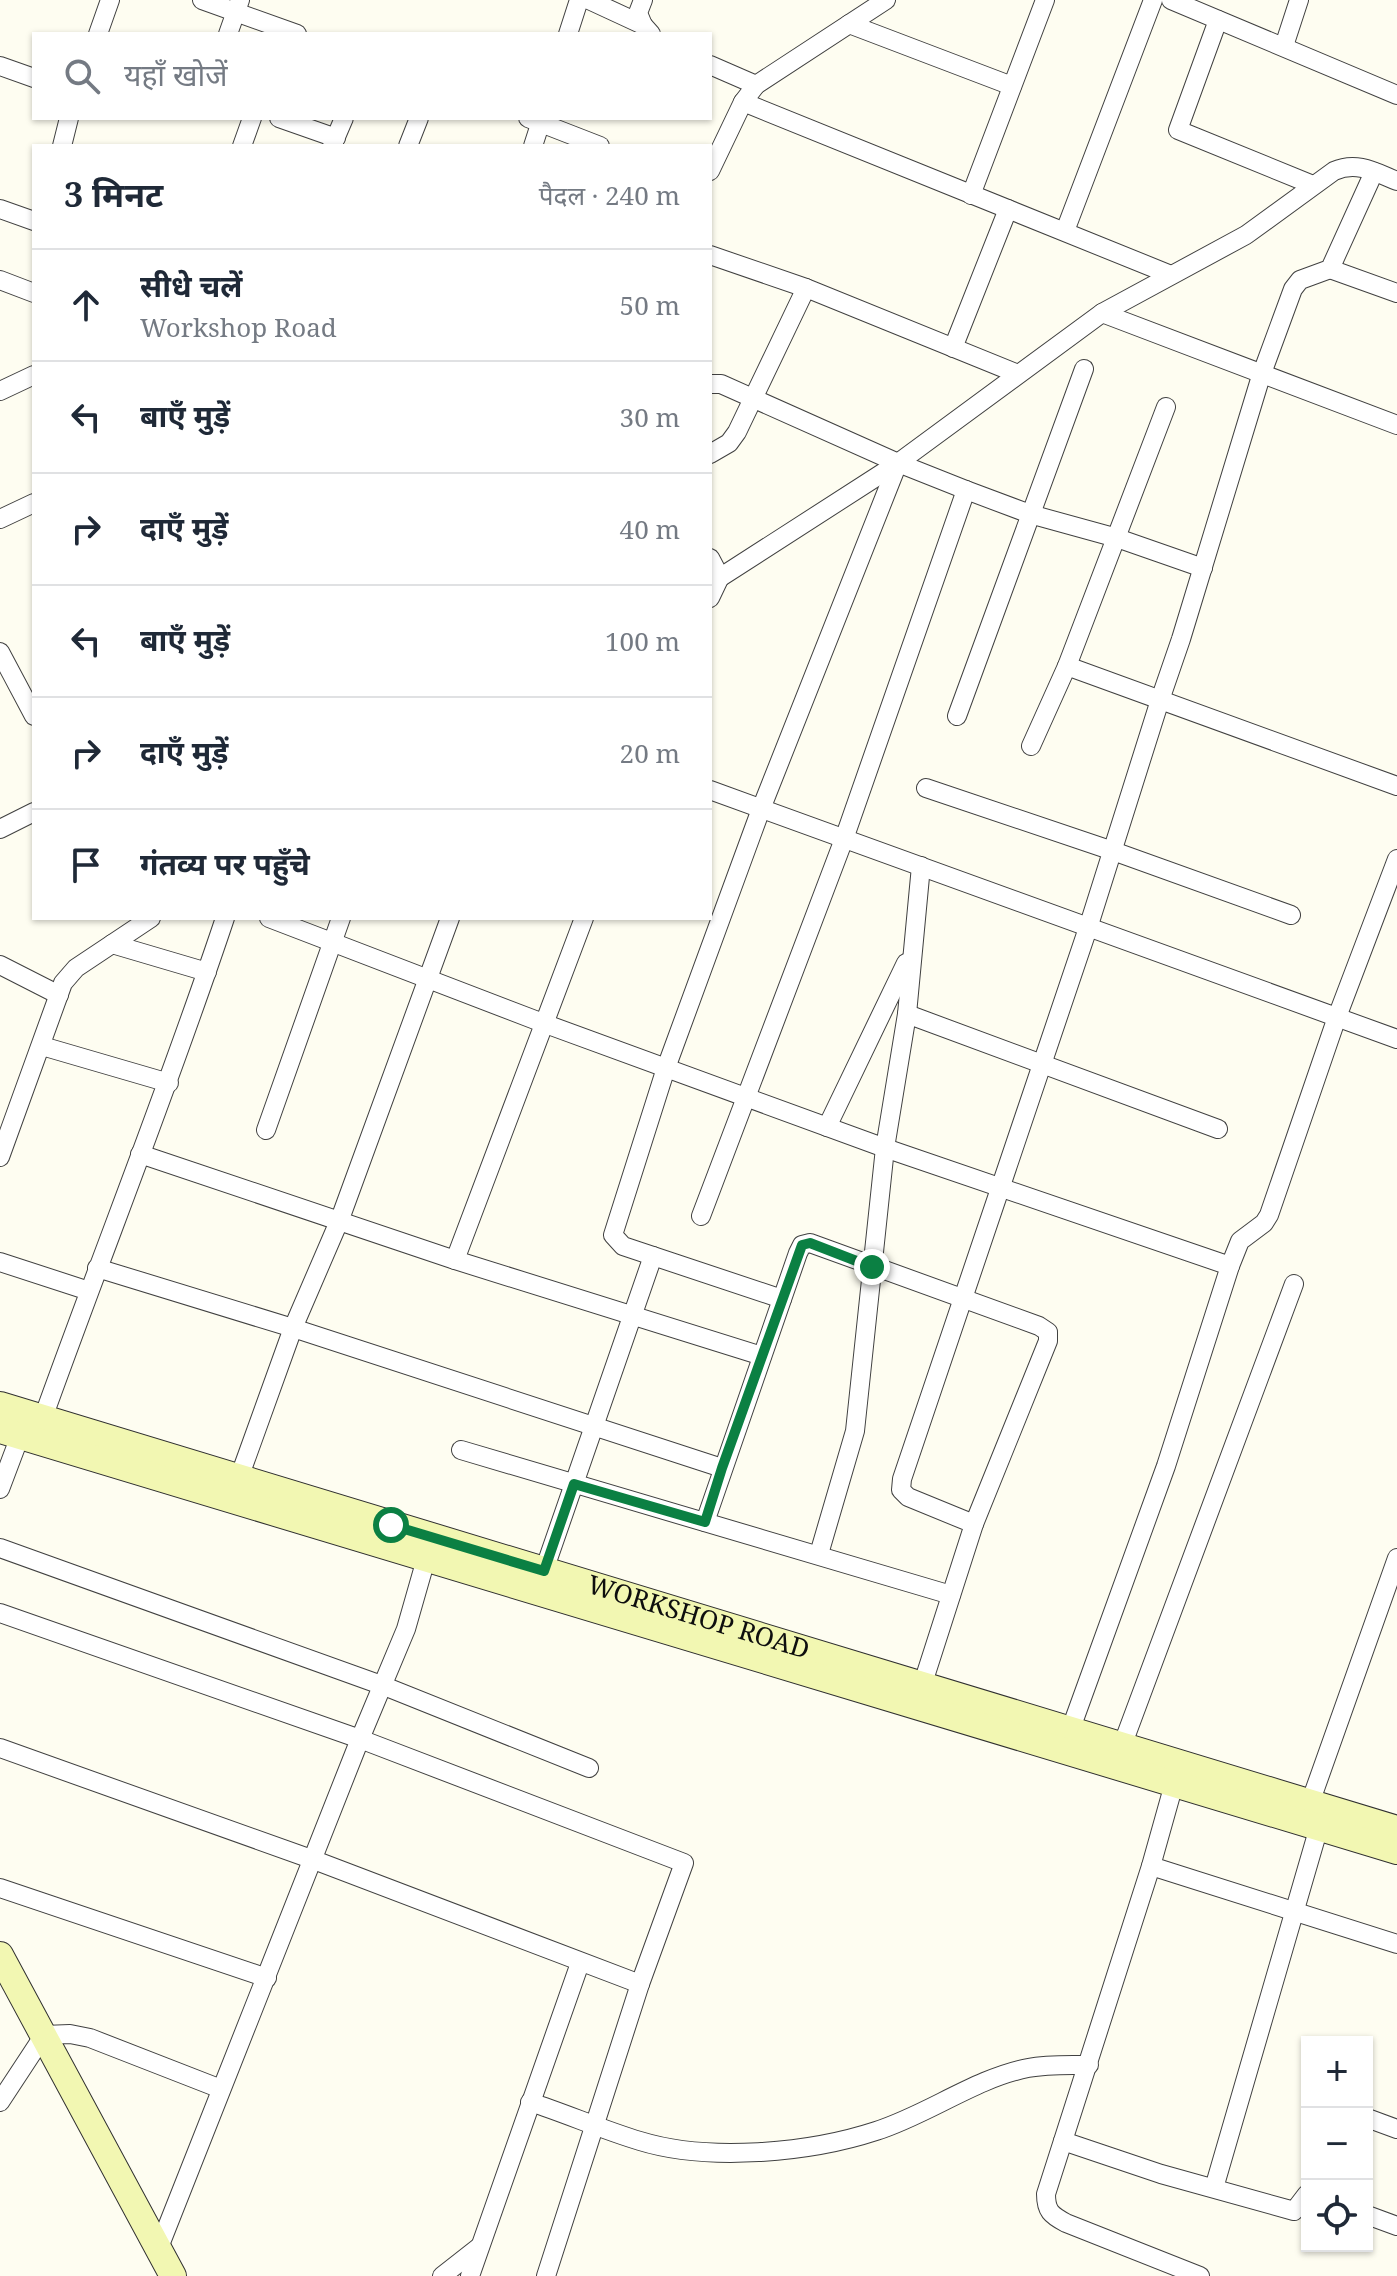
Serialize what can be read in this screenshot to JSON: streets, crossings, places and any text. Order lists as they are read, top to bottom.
{
  "streets": {
    "main road": ["WORKSHOP ROAD"]
  },
  "page": {
    "search": "यहाँ खोजें",
    "heading": ["3 मिनट", "पैदल · 240 m"],
    "list": [
      ["सीधे चलें", "Workshop Road", "50 m"],
      ["बाएँ मुड़ें", "30 m"],
      ["दाएँ मुड़ें", "40 m"],
      ["बाएँ मुड़ें", "100 m"],
      ["दाएँ मुड़ें", "20 m"],
      "गंतव्य पर पहुँचे"
    ],
    "map_buttons": ["+", "−"]
  }
}
